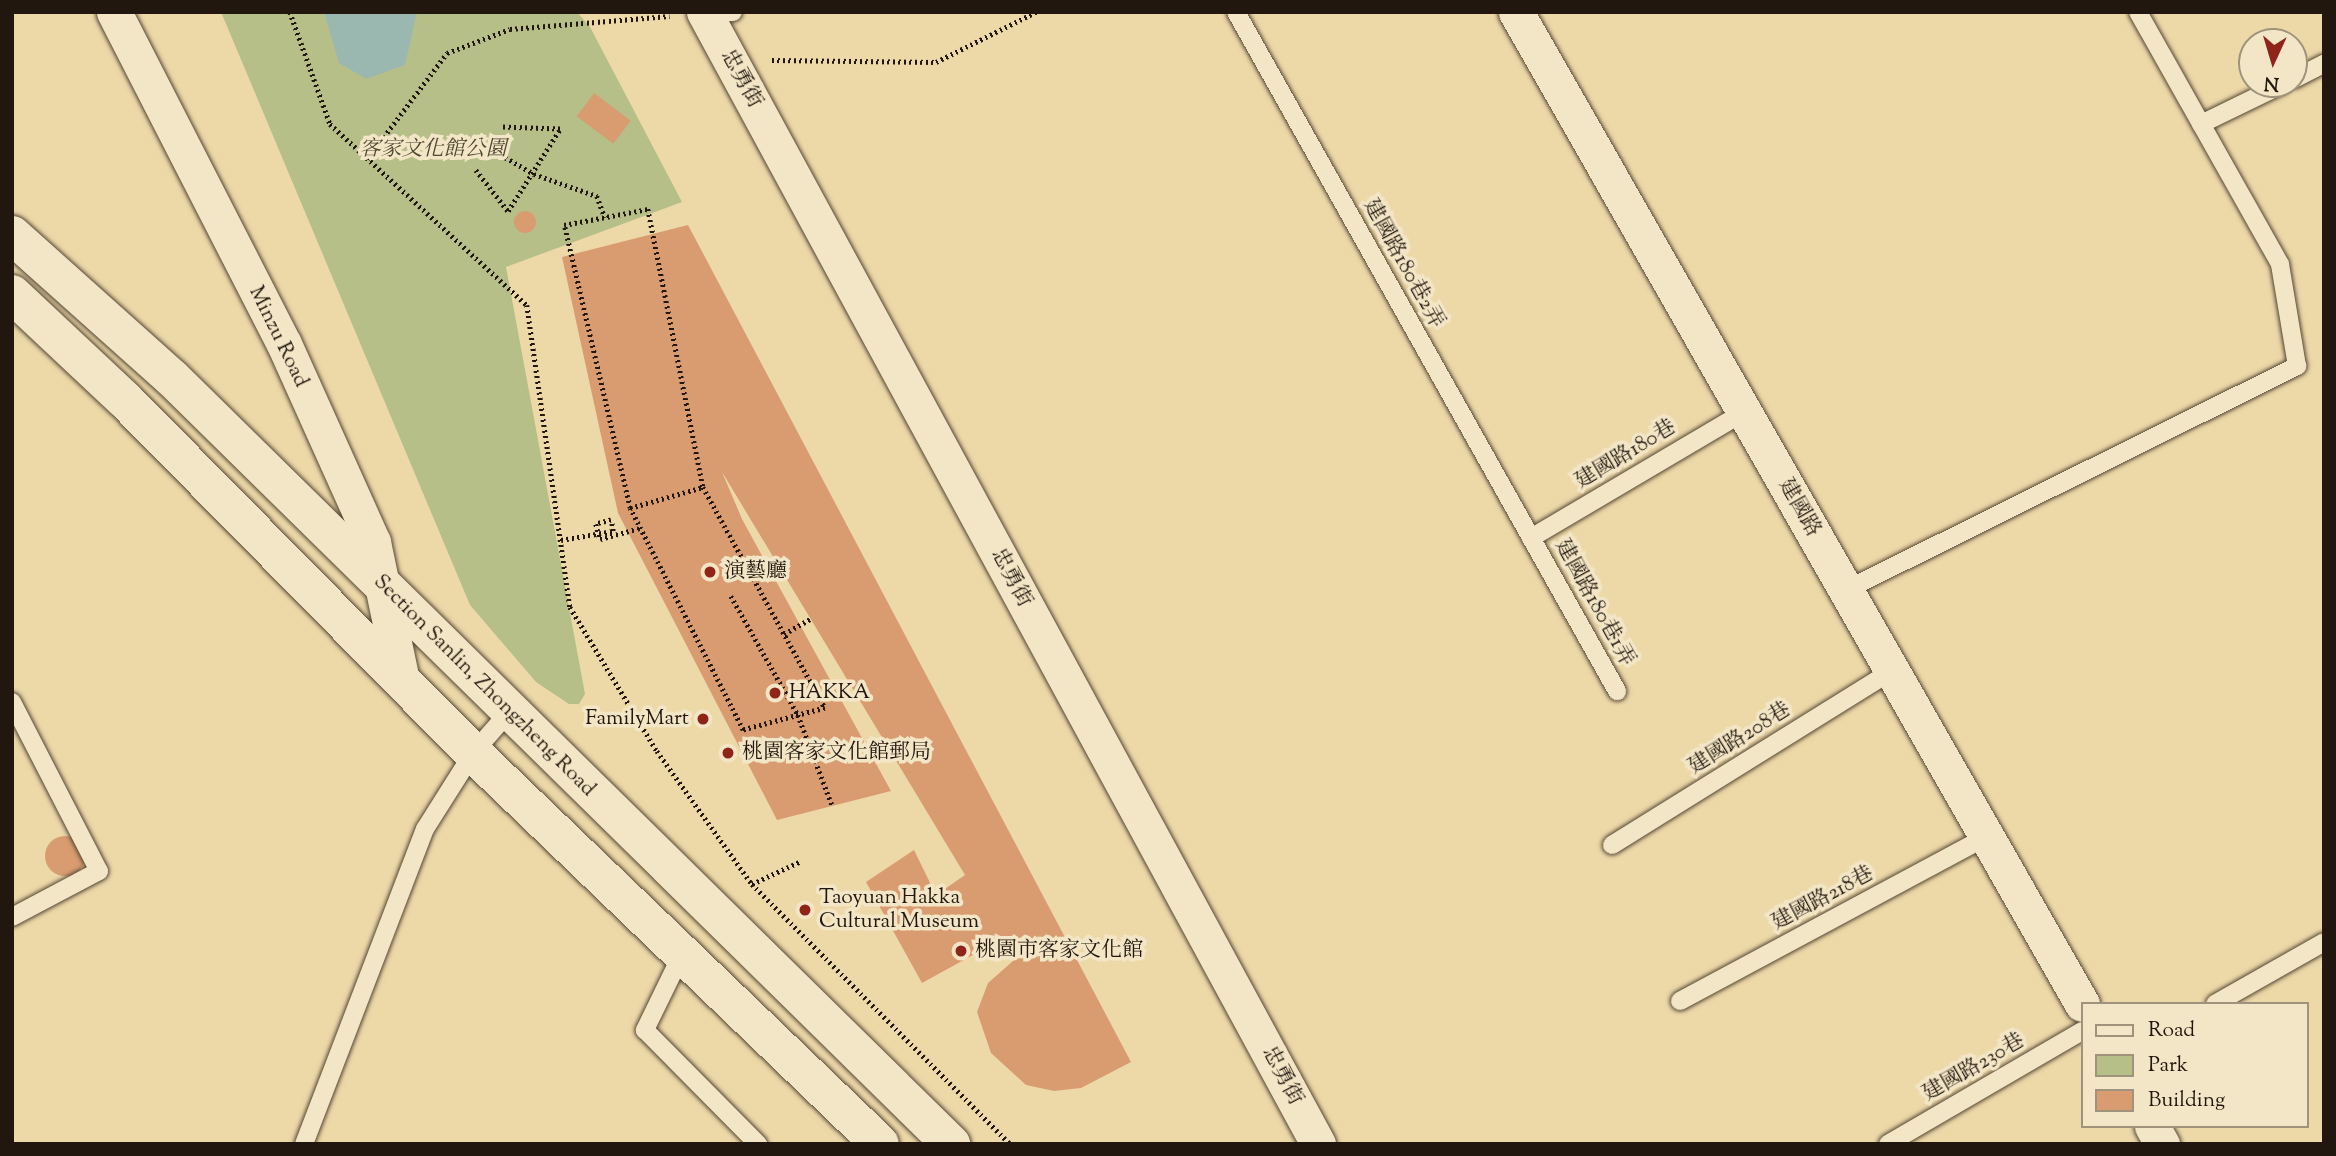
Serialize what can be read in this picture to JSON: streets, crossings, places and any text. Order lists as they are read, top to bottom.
{
  "streets": {
    "main road": ["Section Sanlin, Zhongzheng Road"],
    "street": ["忠勇街", "Minzu Road", "建國路"],
    "lane": [
      "建國路180巷2弄",
      "建國路180巷",
      "建國路180巷1弄",
      "建國路208巷",
      "建國路218巷",
      "建國路230巷"
    ]
  },
  "crossings": [
    ["建國路180巷2弄", "建國路180巷"],
    ["建國路180巷2弄", "建國路180巷1弄"],
    ["Minzu Road", "Section Sanlin, Zhongzheng Road"],
    ["建國路180巷", "建國路"],
    ["建國路180巷", "建國路180巷1弄"],
    ["建國路", "建國路208巷"],
    ["建國路", "建國路218巷"]
  ],
  "parks": ["客家文化館公園"],
  "places": [
    "演藝廳",
    "HAKKA",
    "FamilyMart",
    "桃園客家文化館郵局",
    "Taoyuan Hakka Cultural Museum",
    "桃園市客家文化館"
  ],
  "legend": ["Road", "Park", "Building"],
  "north": "bottom"
}
